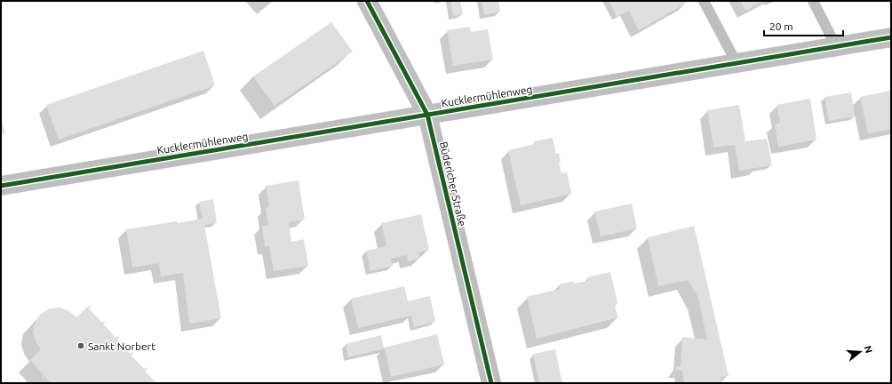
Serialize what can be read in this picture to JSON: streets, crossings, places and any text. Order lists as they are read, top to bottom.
{
  "streets": {
    "street": ["Kucklermühlenweg", "Büdericher Straße"]
  },
  "crossings": [
    ["Kucklermühlenweg", "Büdericher Straße"]
  ],
  "places": ["Sankt Norbert"],
  "scale_bar": "20 m",
  "north": "right"
}
